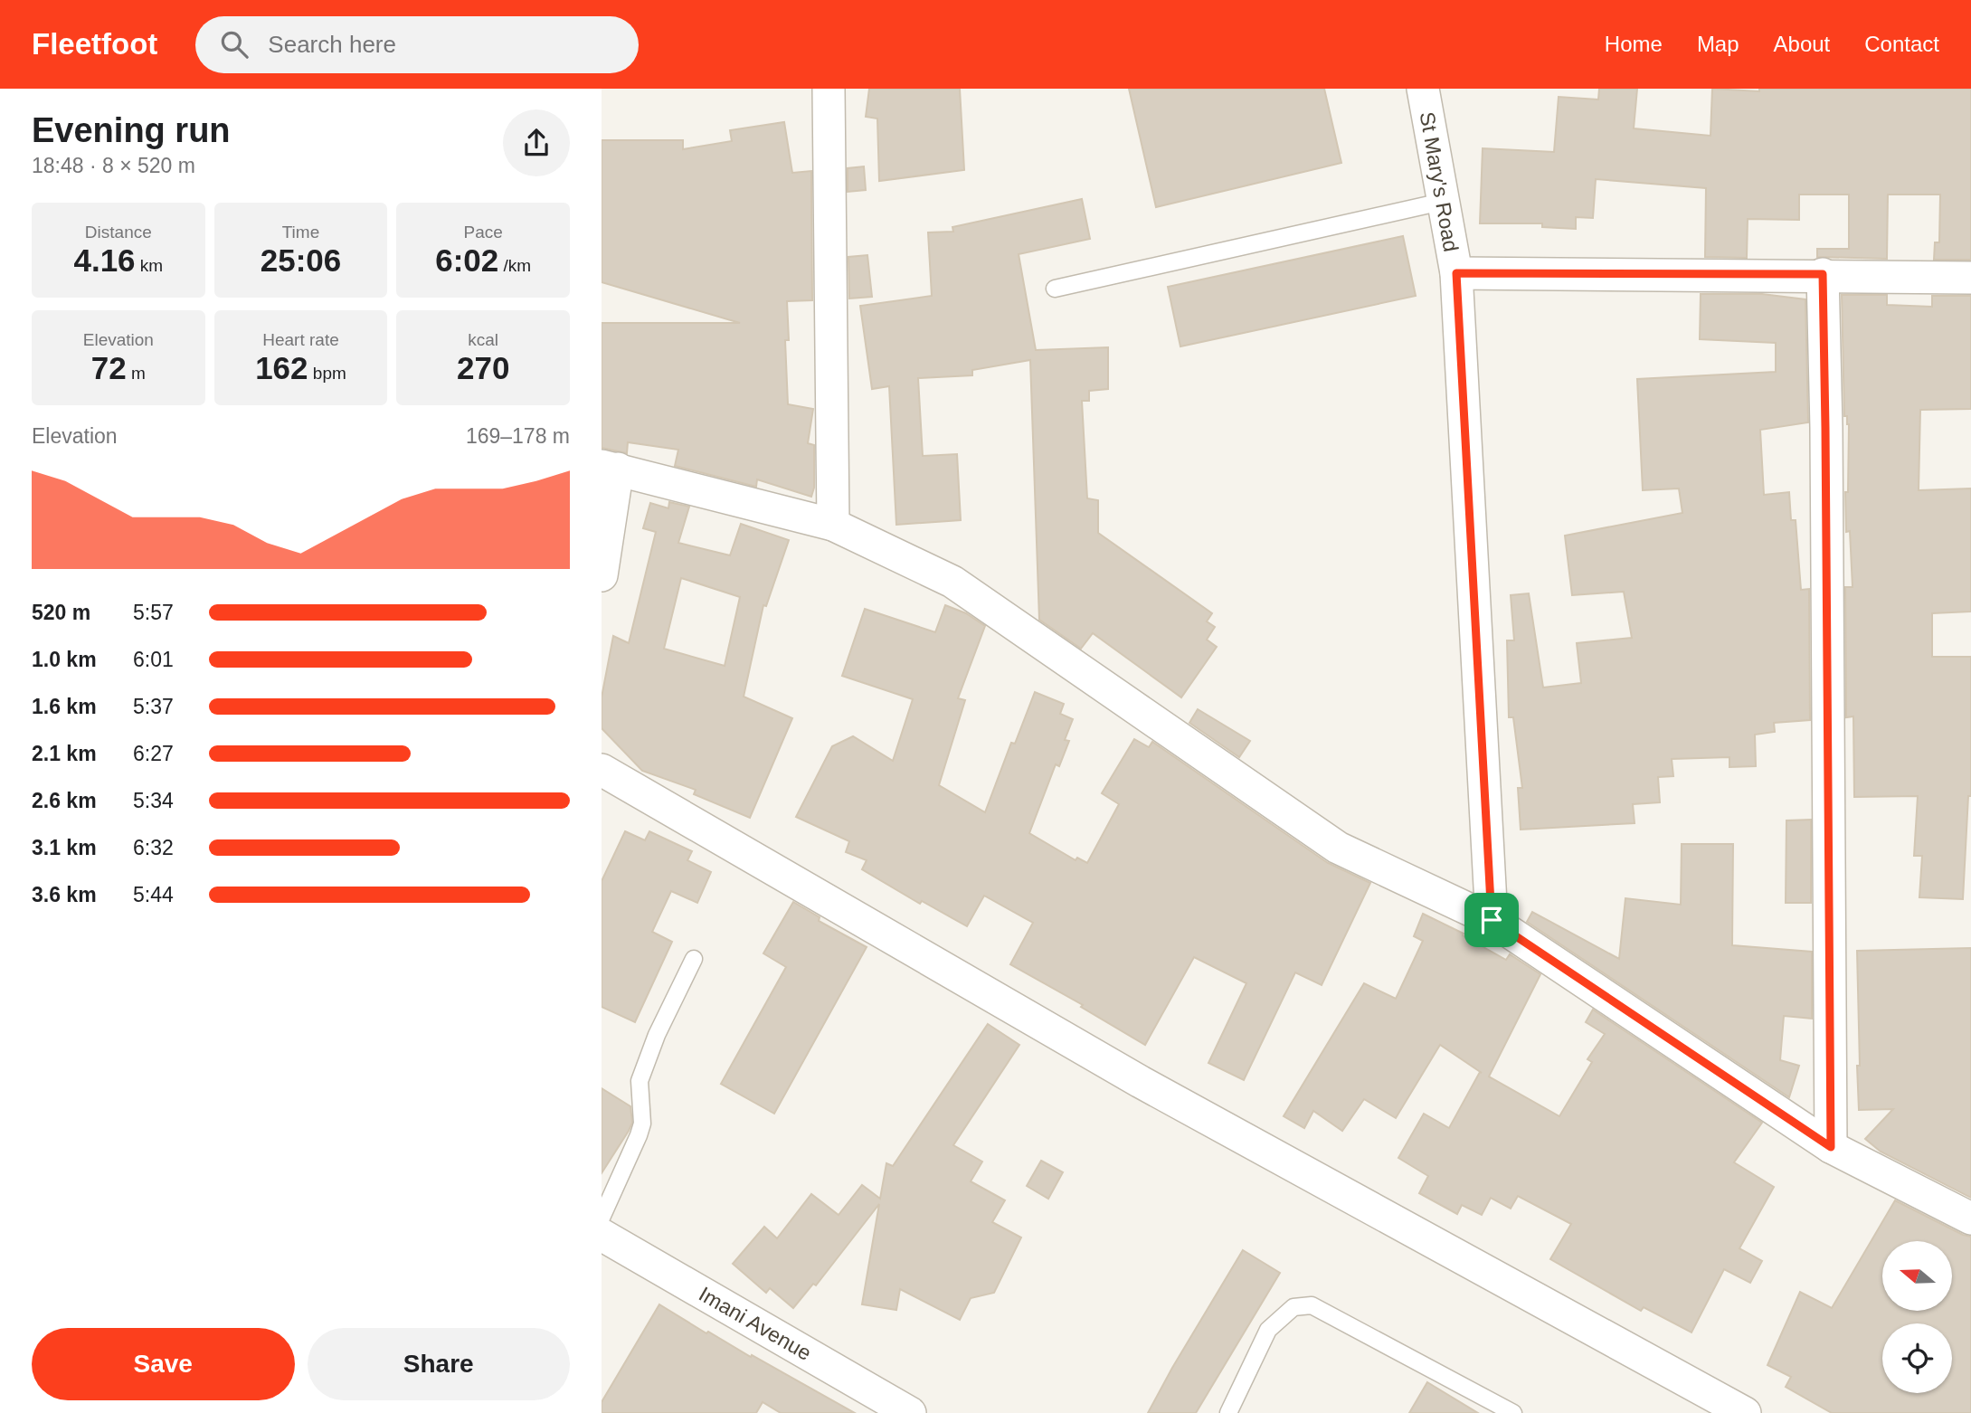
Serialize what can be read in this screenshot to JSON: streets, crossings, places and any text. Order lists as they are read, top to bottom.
{
  "streets": {
    "street": ["St Mary's Road", "Imani Avenue"]
  },
  "north": "left",
  "page": {
    "header": "Fleetfoot",
    "search": "Search here",
    "nav": [
      "Home",
      "Map",
      "About",
      "Contact"
    ],
    "heading": ["Evening run", "18:48 · 8 × 520 m"],
    "stats": [
      ["Distance", "4.16 km"],
      ["Time", "25:06"],
      ["Pace", "6:02 /km"],
      ["Elevation", "72 m"],
      ["Heart rate", "162 bpm"],
      ["kcal", "270"]
    ],
    "chart": ["Elevation", "169–178 m"],
    "list": [
      {
        "name": "520 m",
        "note": "5:57"
      },
      {
        "name": "1.0 km",
        "note": "6:01"
      },
      {
        "name": "1.6 km",
        "note": "5:37"
      },
      {
        "name": "2.1 km",
        "note": "6:27"
      },
      {
        "name": "2.6 km",
        "note": "5:34"
      },
      {
        "name": "3.1 km",
        "note": "6:32"
      },
      {
        "name": "3.6 km",
        "note": "5:44"
      }
    ],
    "buttons": ["Save", "Share"]
  }
}
